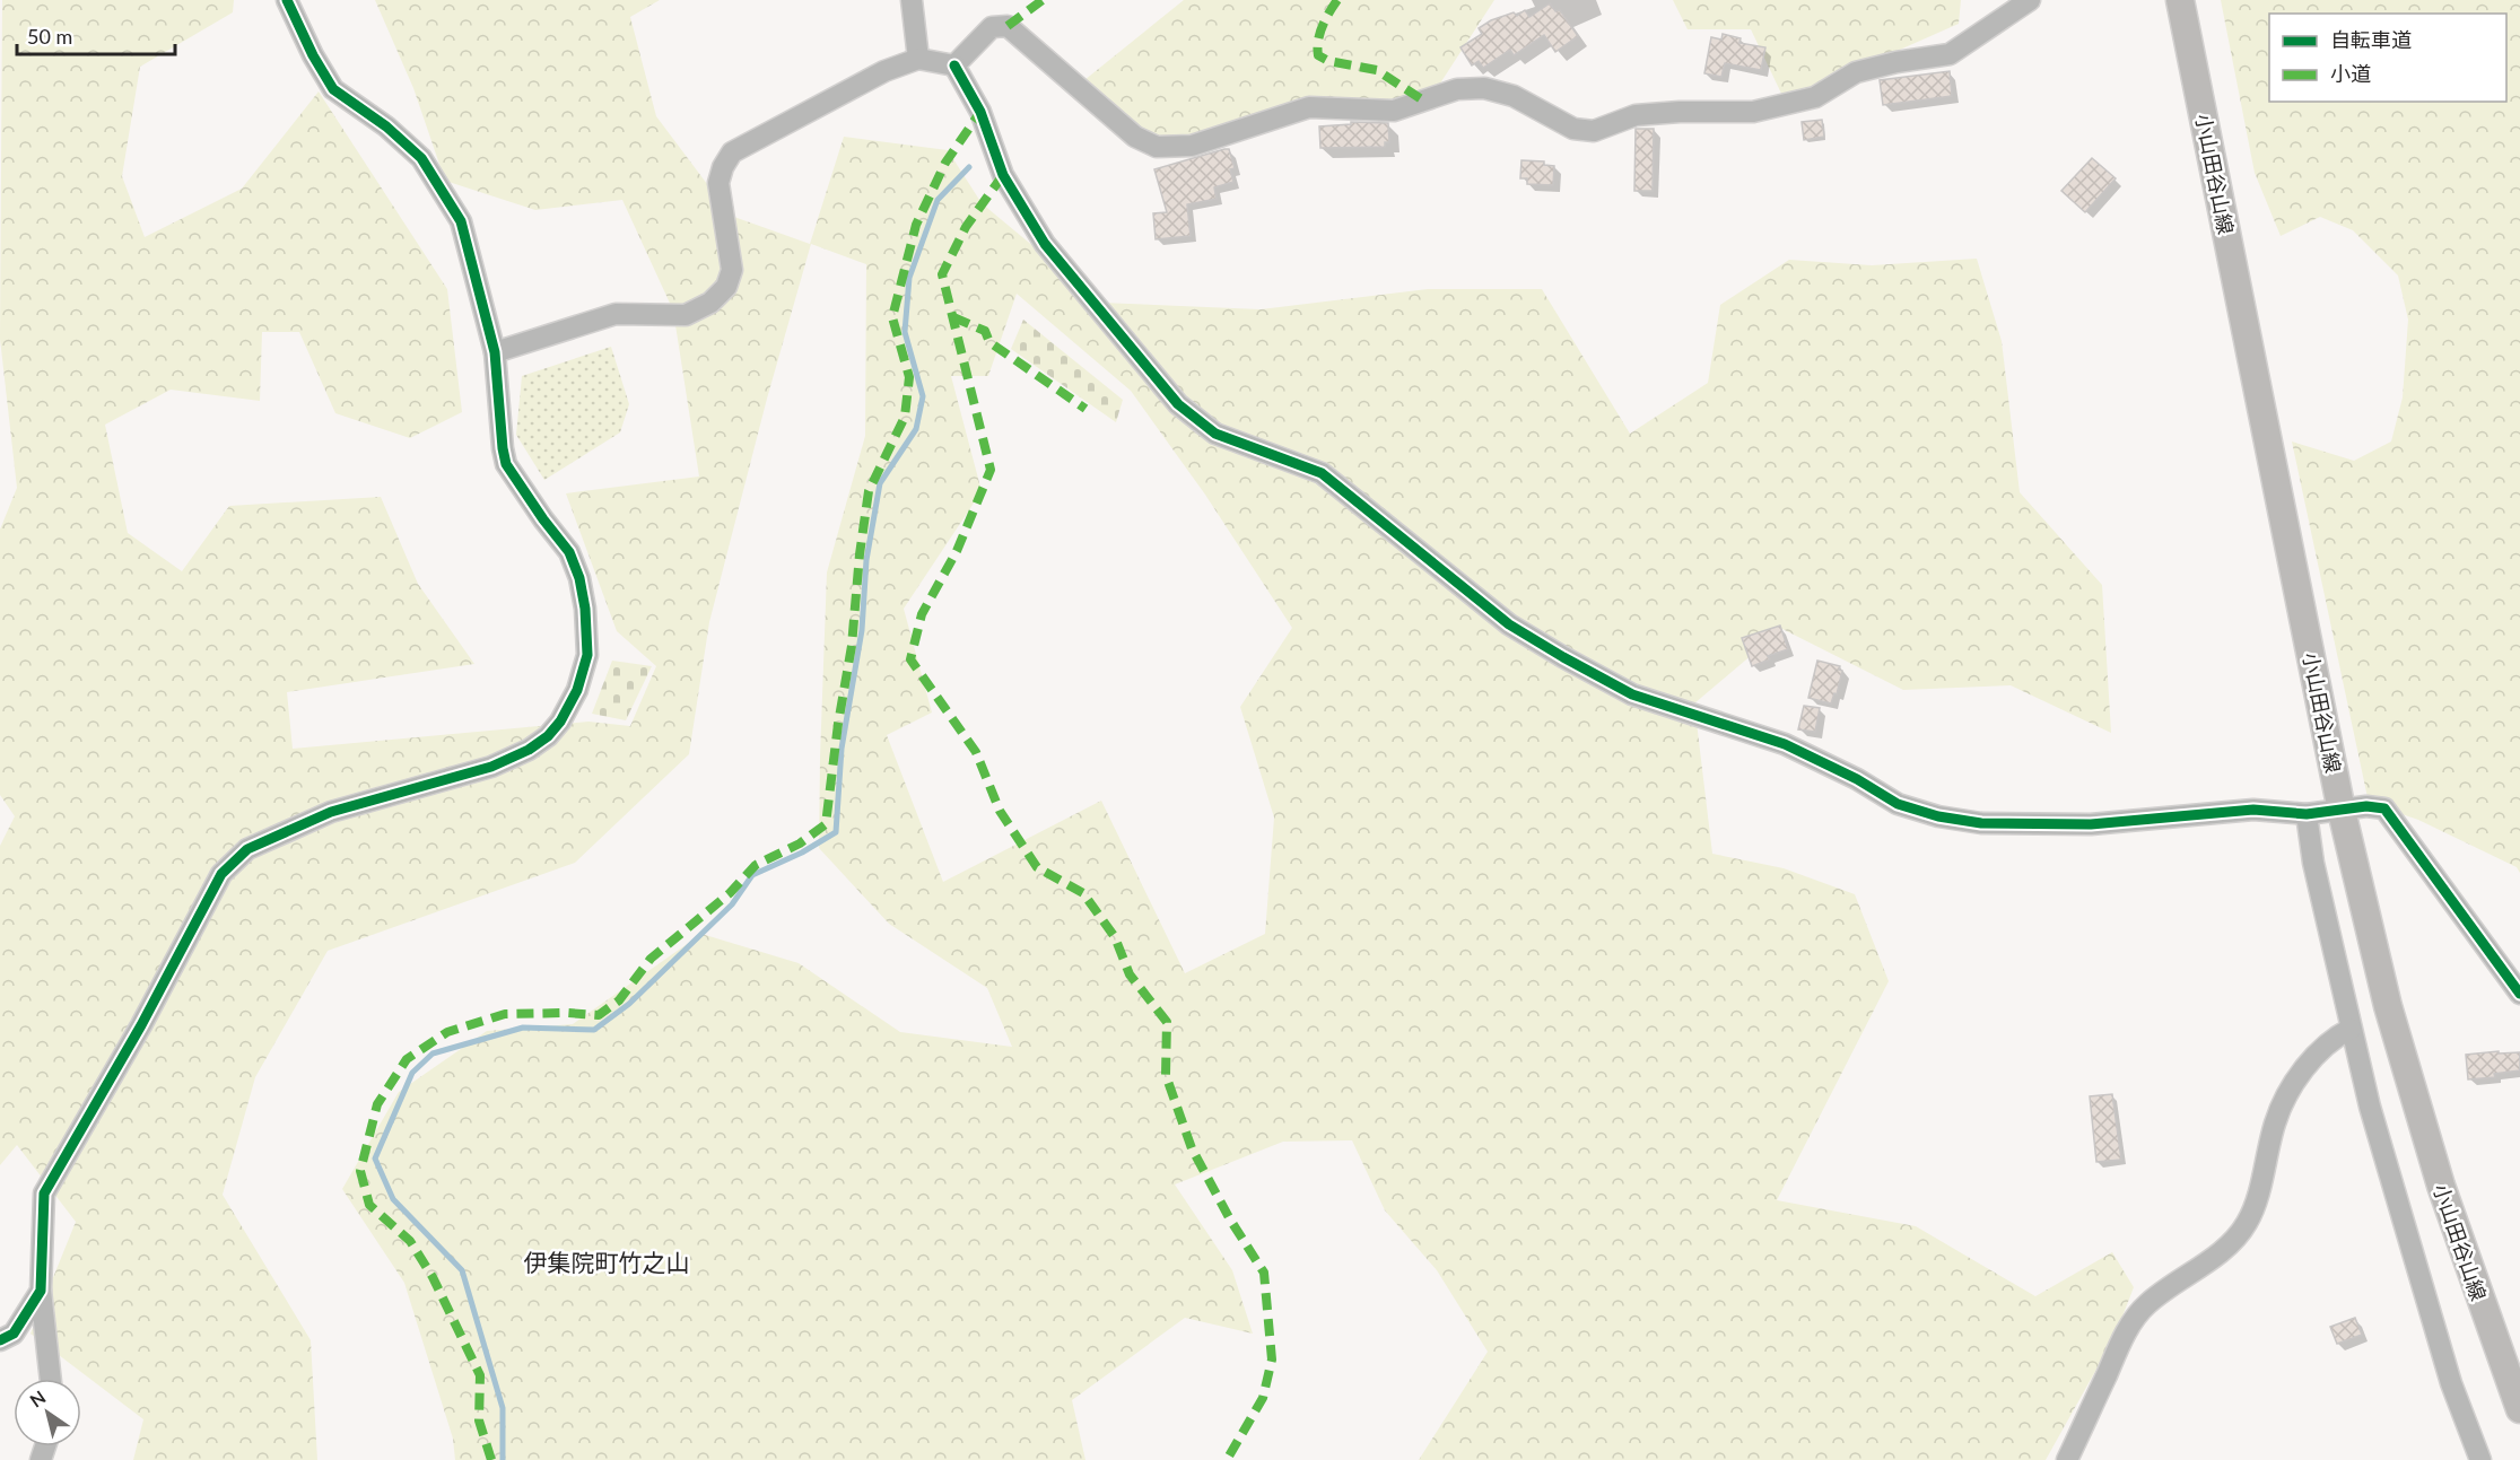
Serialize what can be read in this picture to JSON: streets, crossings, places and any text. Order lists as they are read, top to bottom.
{
  "streets": {
    "main road": ["小山田谷山線"]
  },
  "districts": ["伊集院町竹之山"],
  "legend": ["自転車道", "小道"],
  "scale_bar": "50 m",
  "north": "top left"
}
